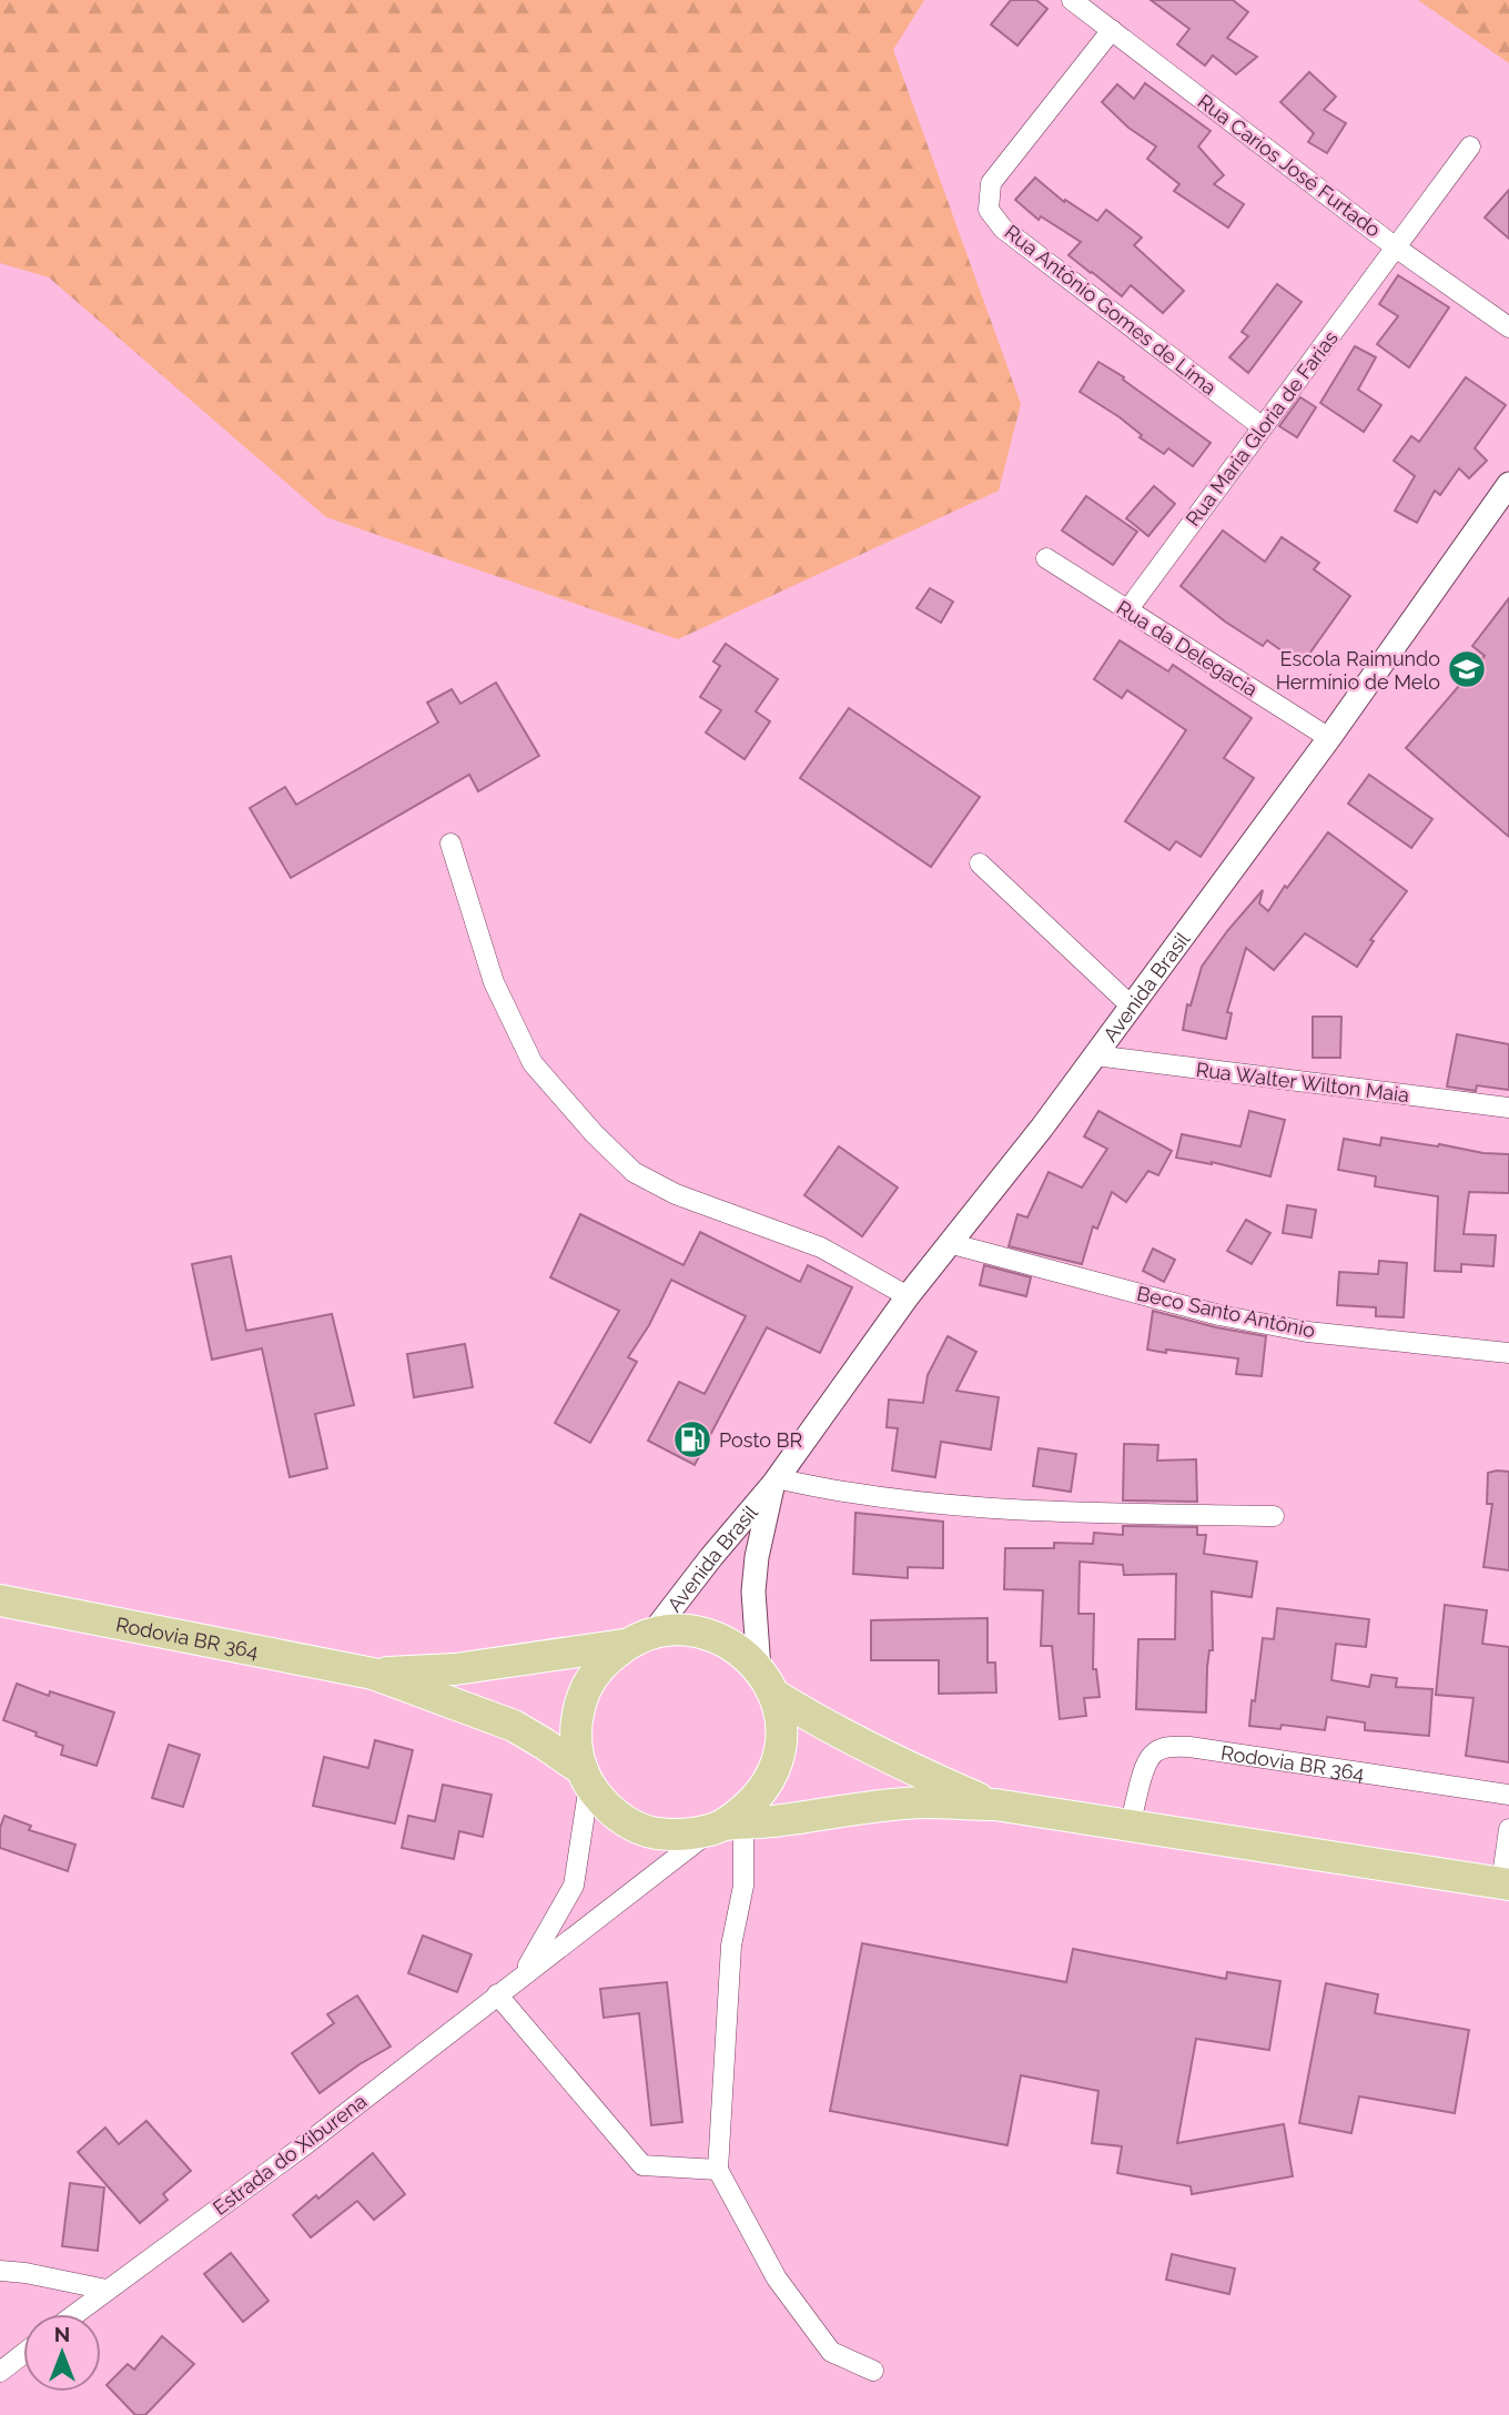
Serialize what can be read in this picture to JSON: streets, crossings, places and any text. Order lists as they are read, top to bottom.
{
  "streets": {
    "main road": ["Rodovia BR 364"],
    "street": [
      "Rua Carios José Furtado",
      "Rua Antônio Gomes de Lima",
      "Rua Maria Gloria de Farias",
      "Rua da Delegacia",
      "Avenida Brasil",
      "Rua Walter Wilton Maia",
      "Beco Santo Antônio",
      "Estrada do Xiburena"
    ]
  },
  "crossings": [
    ["Rua Carios José Furtado", "Rua Antônio Gomes de Lima"],
    ["Rua Carios José Furtado", "Rua Maria Gloria de Farias"],
    ["Rua Antônio Gomes de Lima", "Rua Maria Gloria de Farias"],
    ["Rua Maria Gloria de Farias", "Rua da Delegacia"],
    ["Rua da Delegacia", "Avenida Brasil"],
    ["Avenida Brasil", "Rua Walter Wilton Maia"],
    ["Avenida Brasil", "Beco Santo Antônio"],
    ["Avenida Brasil", "Rodovia BR 364"],
    ["Avenida Brasil", "Estrada do Xiburena"],
    ["Rodovia BR 364", "Estrada do Xiburena"]
  ],
  "places": {
    "school or university": ["Escola Raimundo Hermínio de Melo"],
    "fuel station": ["Posto BR"]
  },
  "north": "top"
}
